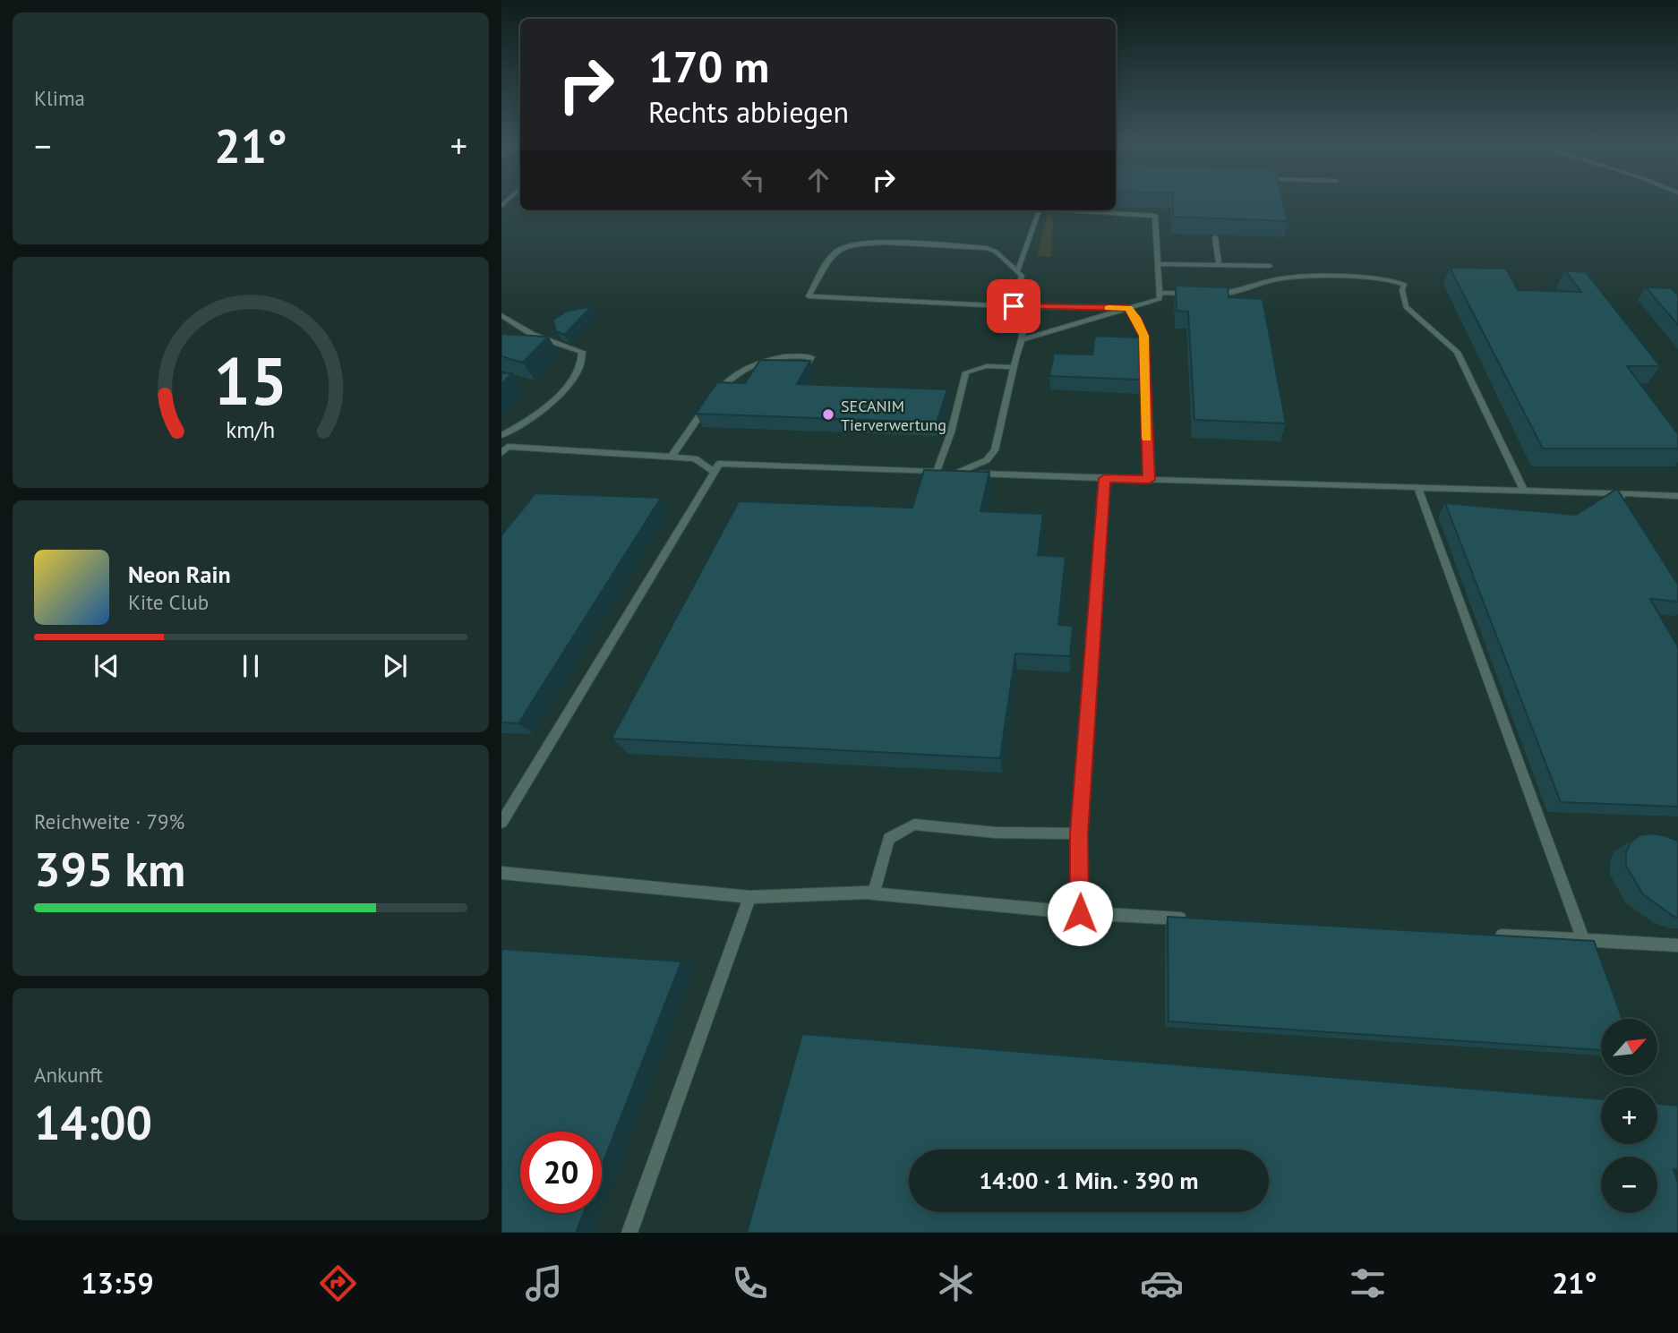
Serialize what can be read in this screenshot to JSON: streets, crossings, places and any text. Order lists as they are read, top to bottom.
{
  "places": ["SECANIM Tierverwertung"],
  "north": "top right",
  "page": {
    "tile": [
      "Klima",
      ["Reichweite · 79%", "395 km"],
      ["Ankunft", "14:00"]
    ],
    "turn": ["170 m", "Rechts abbiegen"],
    "heat": ["−", "21°", "+"],
    "song": ["Neon Rain", "Kite Club"],
    "map_buttons": ["+", "−"],
    "limit": "20",
    "trip": "14:00 · 1 Min. · 390 m",
    "tabs": ["13:59", "21°"],
    "gauge": ["15", "km/h"]
  }
}
